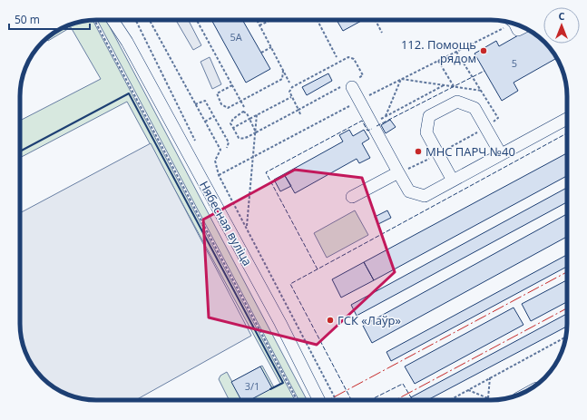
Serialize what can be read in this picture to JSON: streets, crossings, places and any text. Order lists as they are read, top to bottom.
{
  "streets": {
    "street": ["Нябесная вуліца"]
  },
  "places": ["112. Помощь рядом", "МНС ПАРЧ №40", "ГСК «Лаўр»"],
  "house_numbers": ["5А", "5", "3/1"],
  "scale_bar": "50 m",
  "north": "top"
}
